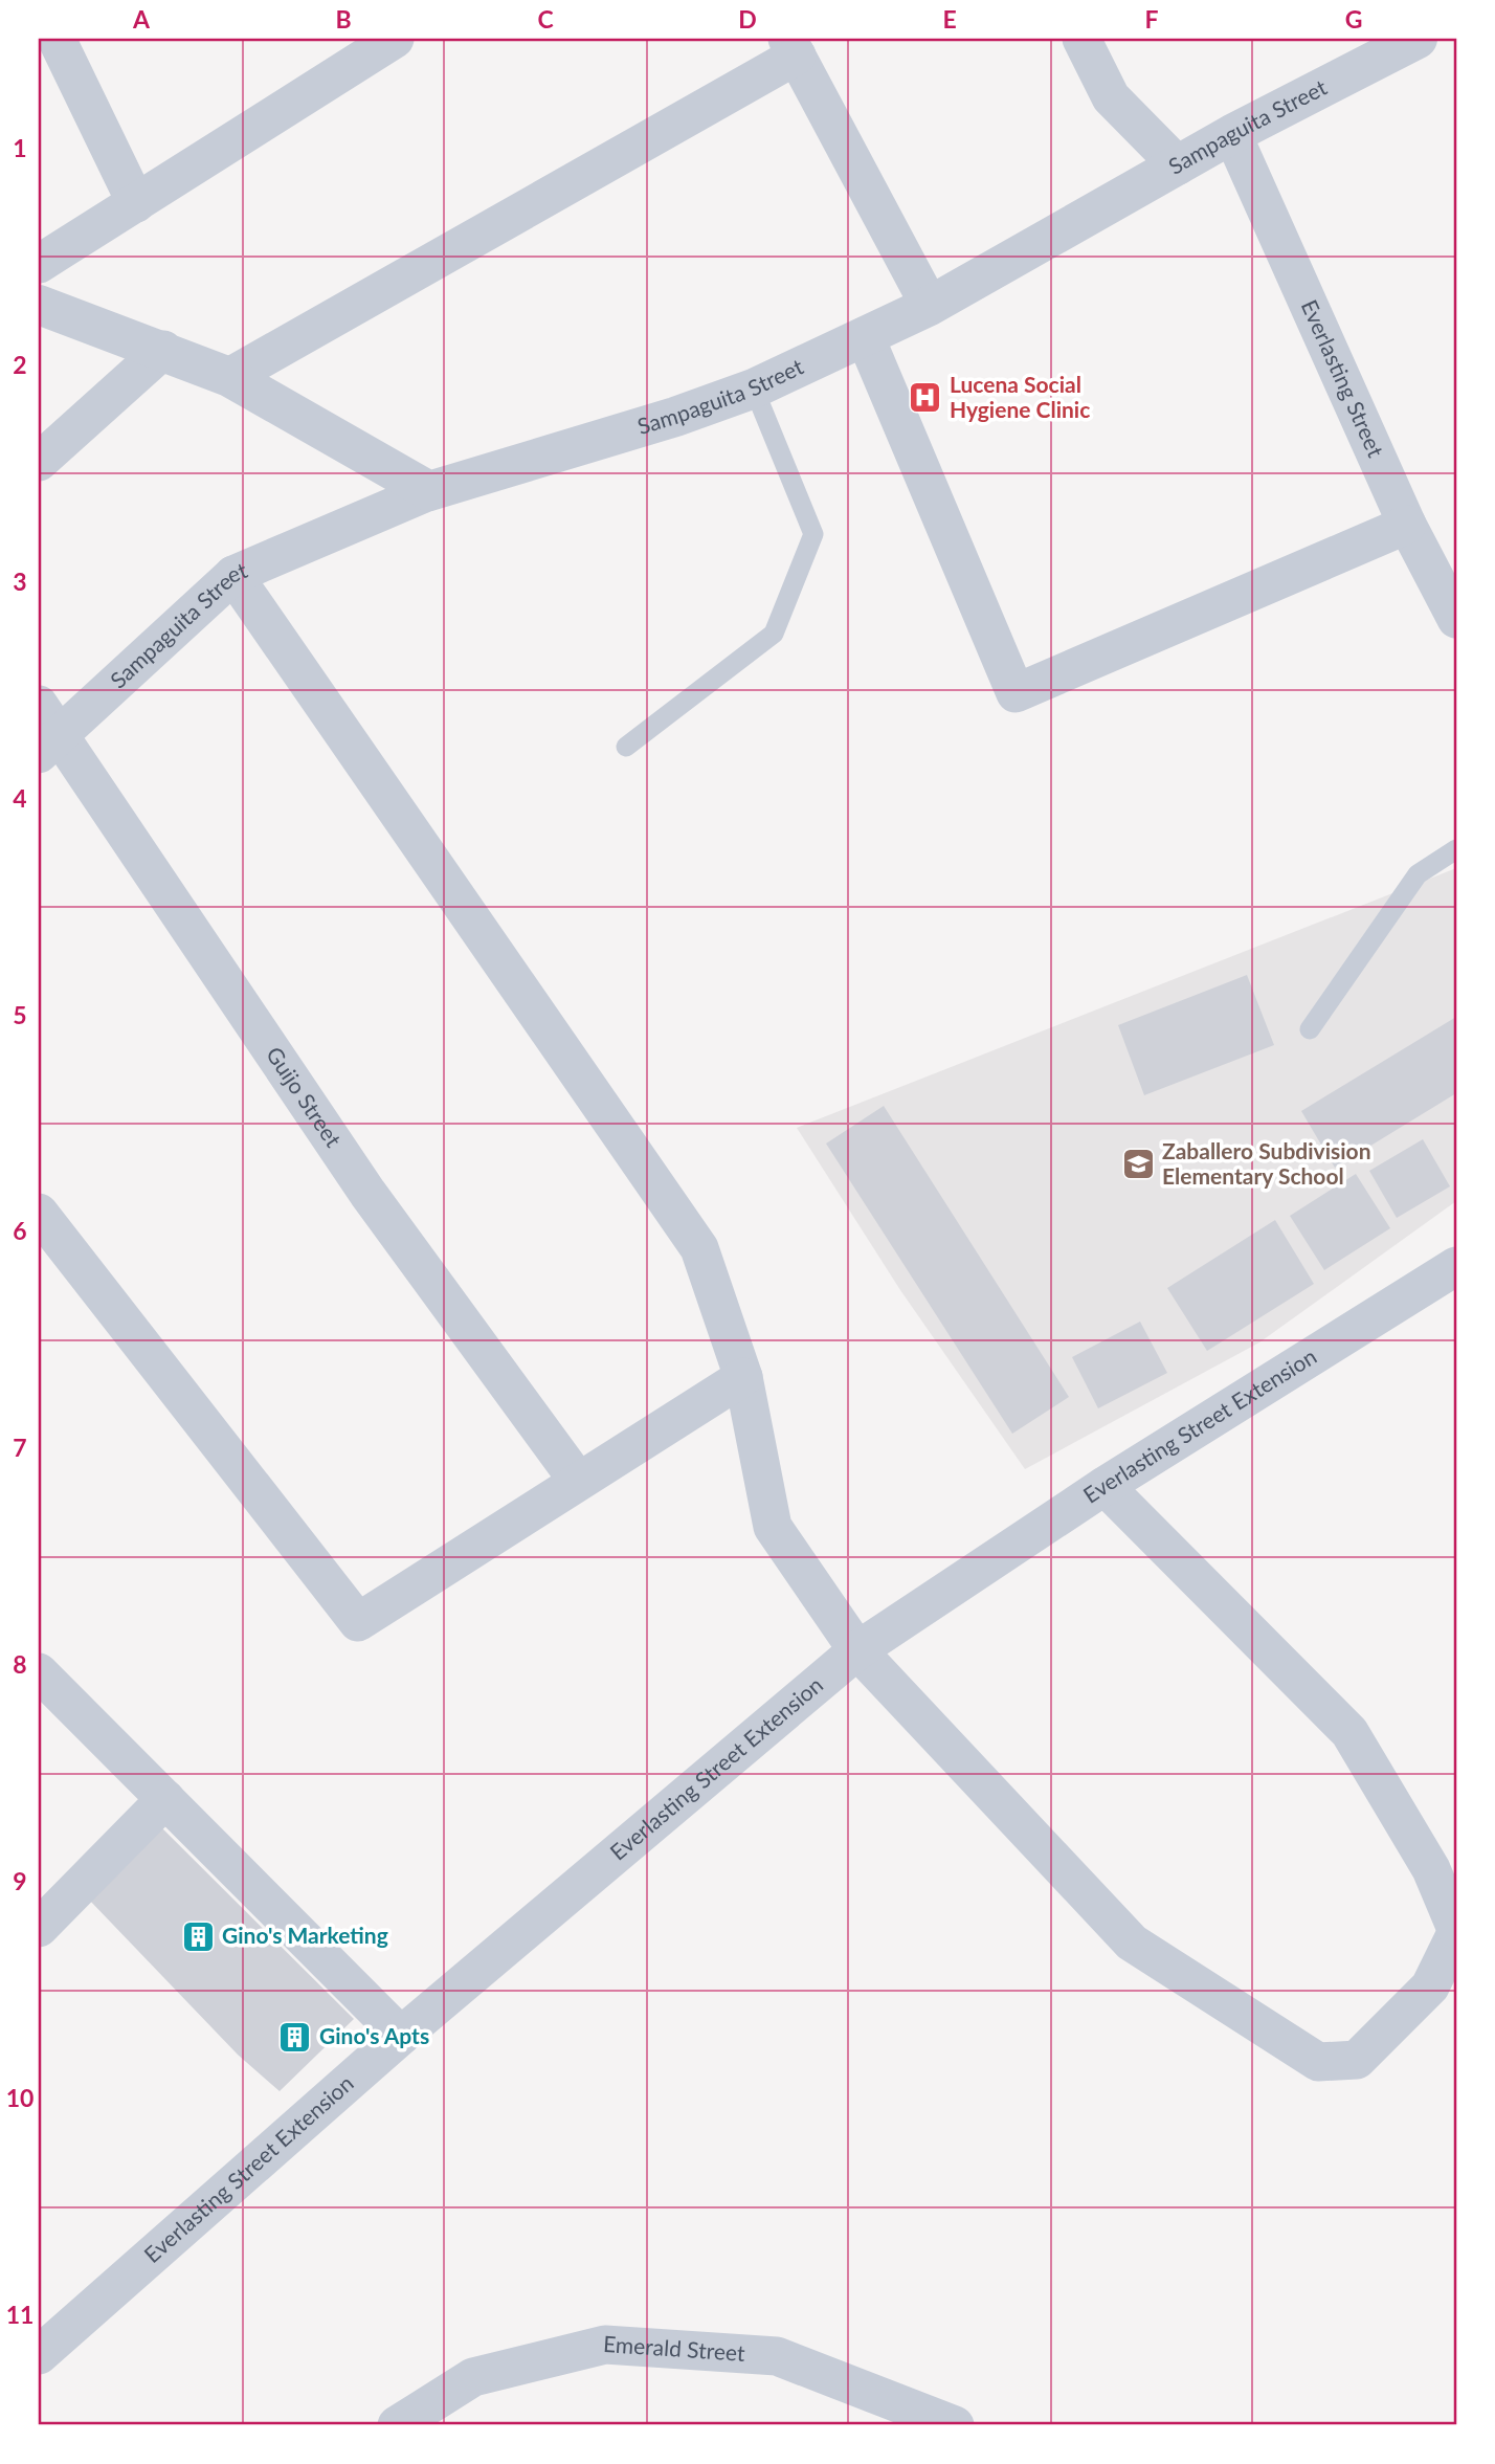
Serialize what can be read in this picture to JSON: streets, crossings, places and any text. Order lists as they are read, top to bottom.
{
  "streets": {
    "street": [
      "Sampaguita Street",
      "Everlasting Street",
      "Guijo Street",
      "Everlasting Street Extension",
      "Emerald Street"
    ]
  },
  "crossings": [
    ["Sampaguita Street", "Everlasting Street"],
    ["Sampaguita Street", "Guijo Street"]
  ],
  "places": {
    "hospital": ["Lucena Social Hygiene Clinic"],
    "school or university": ["Zaballero Subdivision Elementary School"],
    "building": ["Gino's Marketing", "Gino's Apts"]
  },
  "grid": {
    "columns": [
      "A",
      "B",
      "C",
      "D",
      "E",
      "F",
      "G"
    ],
    "rows": [
      "1",
      "2",
      "3",
      "4",
      "5",
      "6",
      "7",
      "8",
      "9",
      "10",
      "11"
    ]
  }
}
